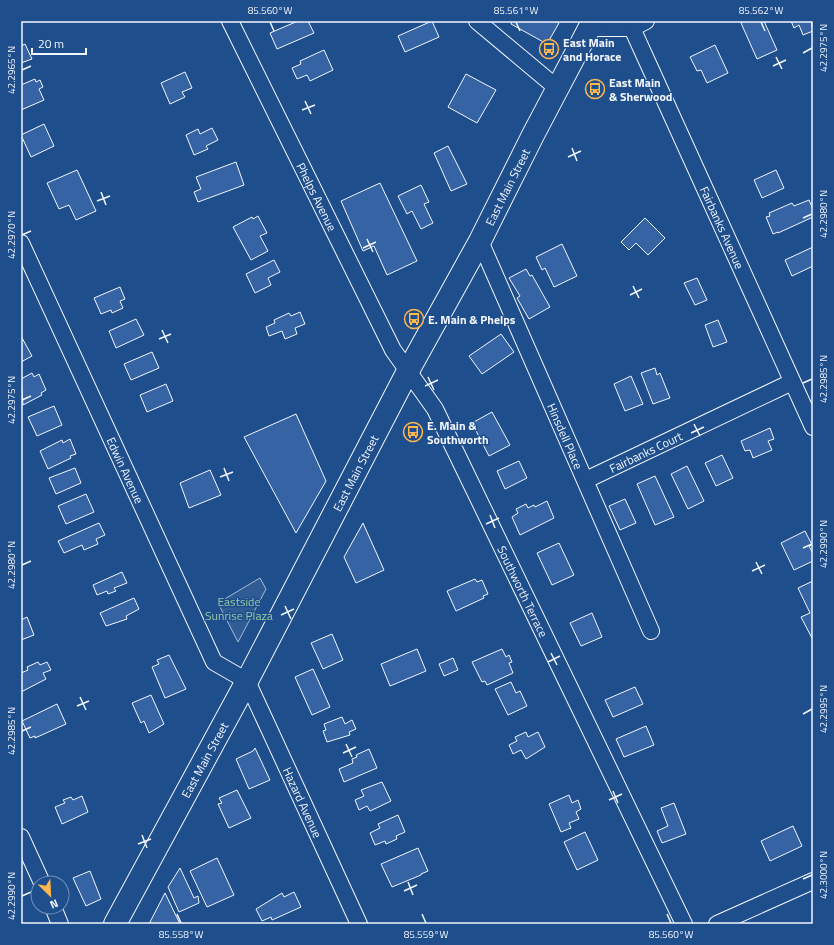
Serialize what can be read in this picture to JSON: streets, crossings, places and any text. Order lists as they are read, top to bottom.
{
  "streets": {
    "street": [
      "East Main Street",
      "Phelps Avenue",
      "Fairbanks Avenue",
      "Hinsdell Place",
      "Fairbanks Court",
      "Edwin Avenue",
      "Southworth Terrace",
      "Hazard Avenue"
    ]
  },
  "crossings": [
    ["East Main Street", "Phelps Avenue"],
    ["East Main Street", "Hinsdell Place"],
    ["East Main Street", "Edwin Avenue"],
    ["East Main Street", "Southworth Terrace"],
    ["East Main Street", "Hazard Avenue"],
    ["Phelps Avenue", "Southworth Terrace"],
    ["Fairbanks Avenue", "Fairbanks Court"],
    ["Hinsdell Place", "Fairbanks Court"],
    ["Edwin Avenue", "Hazard Avenue"]
  ],
  "parks": ["Eastside Sunrise Plaza"],
  "places": {
    "bus stop": [
      "East Main and Horace",
      "East Main & Sherwood",
      "E. Main & Phelps",
      "E. Main & Southworth"
    ]
  },
  "scale_bar": "20 m",
  "north": "bottom right",
  "coordinates": [
    "85.560°W",
    "85.561°W",
    "85.562°W",
    "42.2975°N",
    "42.2965°N",
    "42.2980°N",
    "42.2970°N",
    "42.2985°N",
    "42.2990°N",
    "42.2995°N",
    "42.3000°N",
    "85.558°W",
    "85.559°W"
  ]
}
